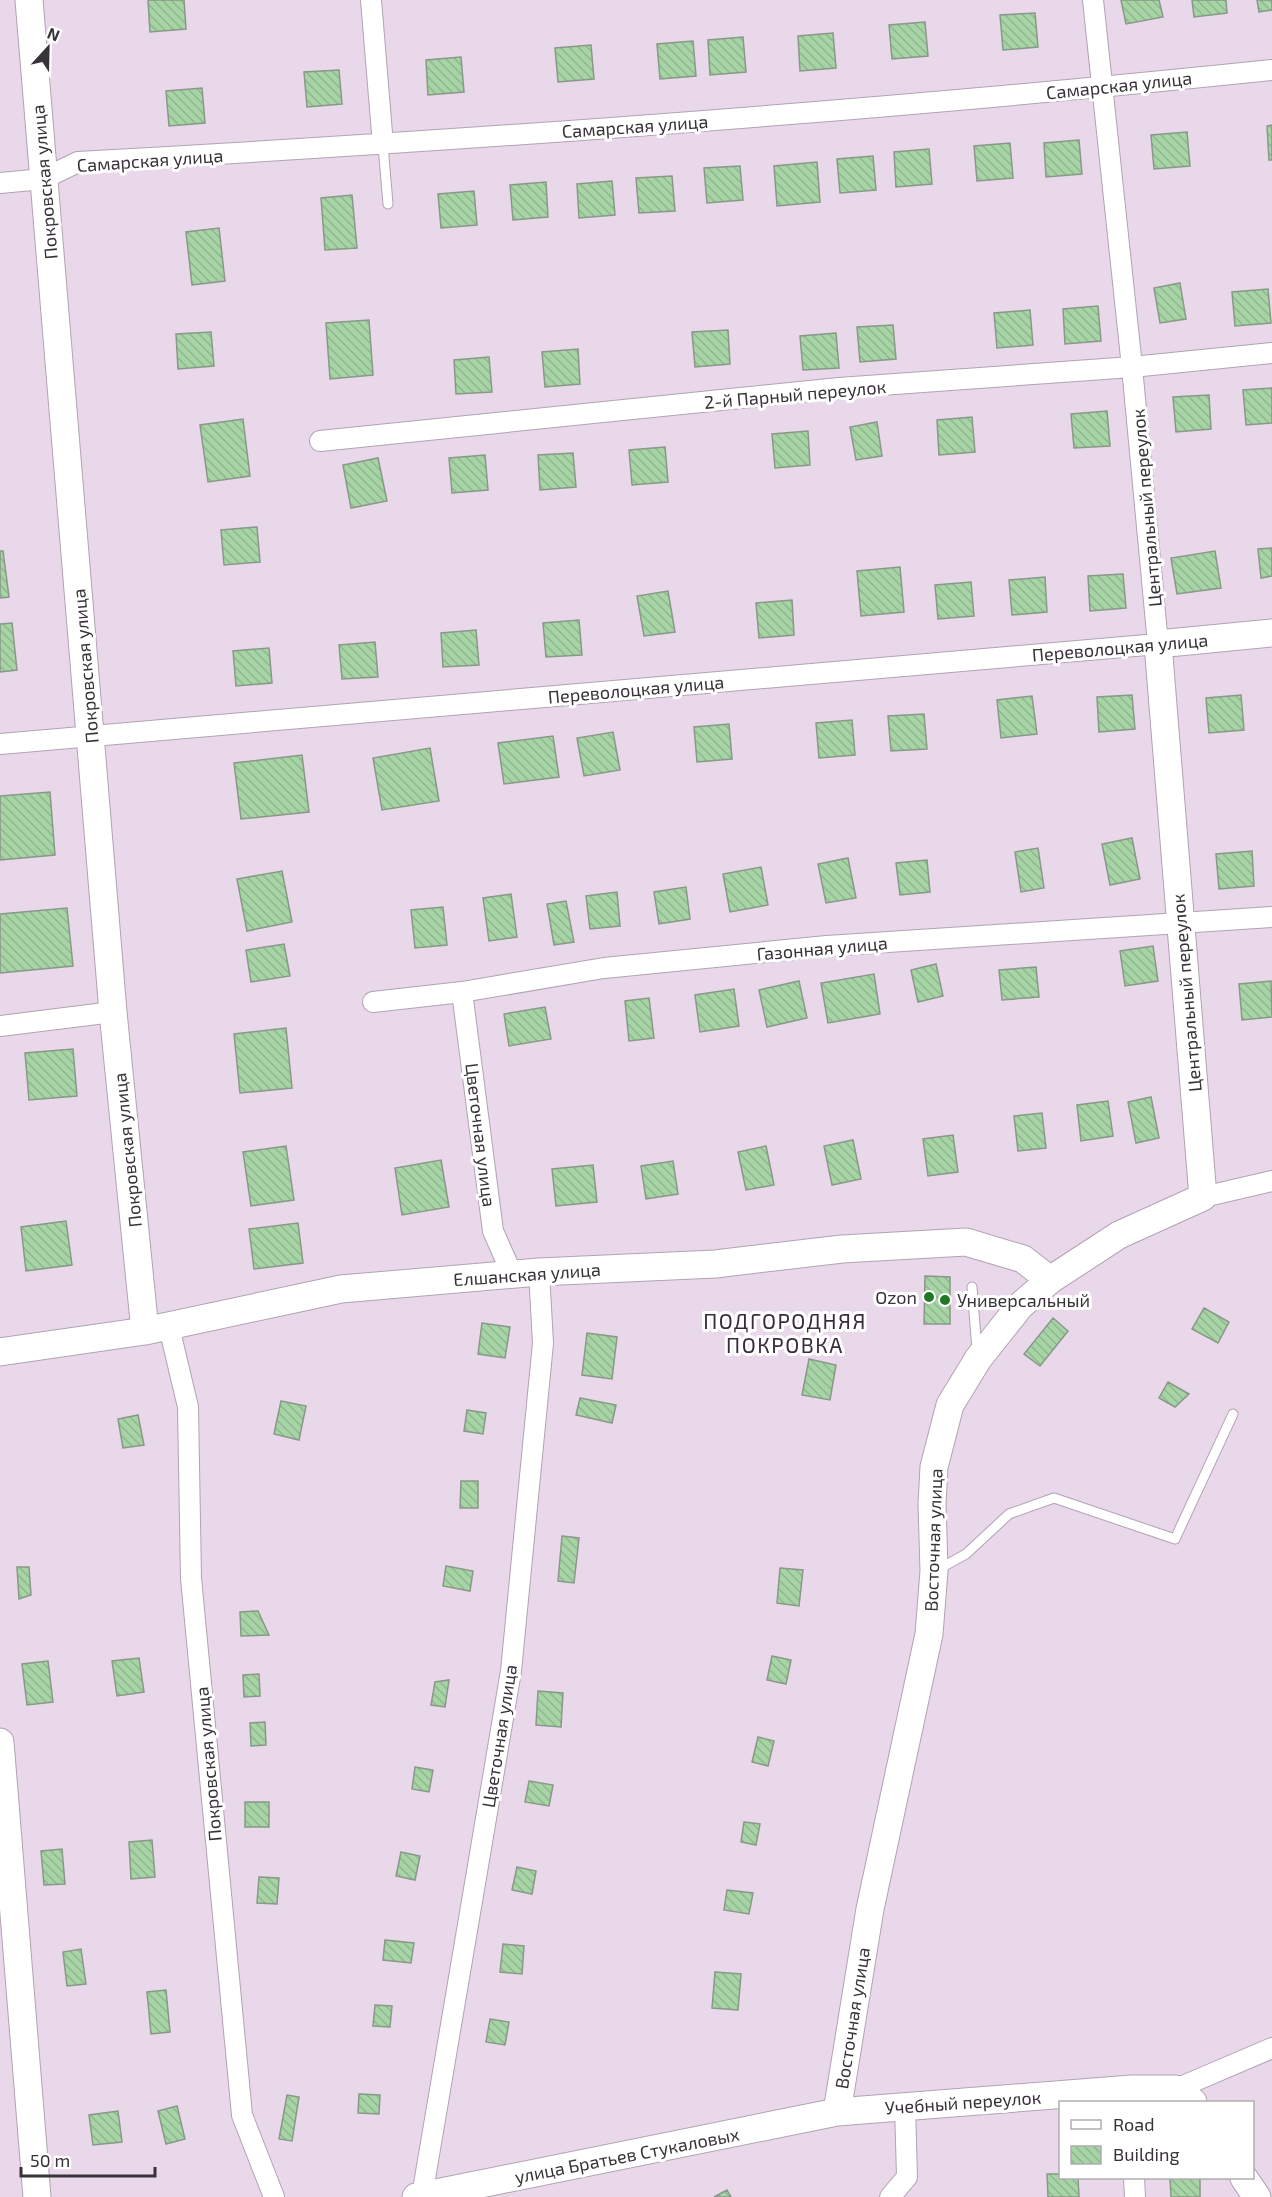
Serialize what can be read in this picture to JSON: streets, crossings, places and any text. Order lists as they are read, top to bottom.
{
  "streets": {
    "street": [
      "Самарская улица",
      "Покровская улица",
      "2-й Парный переулок",
      "Центральный переулок",
      "Переволоцкая улица",
      "Газонная улица",
      "Цветочная улица",
      "Елшанская улица",
      "Восточная улица",
      "Учебный переулок",
      "улица Братьев Стукаловых"
    ]
  },
  "crossings": [
    ["Самарская улица", "Покровская улица"],
    ["Самарская улица", "Центральный переулок"],
    ["Покровская улица", "Переволоцкая улица"],
    ["Покровская улица", "Елшанская улица"],
    ["2-й Парный переулок", "Центральный переулок"],
    ["Центральный переулок", "Переволоцкая улица"],
    ["Центральный переулок", "Газонная улица"],
    ["Центральный переулок", "Восточная улица"],
    ["Газонная улица", "Цветочная улица"],
    ["Цветочная улица", "Елшанская улица"],
    ["Цветочная улица", "улица Братьев Стукаловых"],
    ["Елшанская улица", "Восточная улица"],
    ["Восточная улица", "Учебный переулок"],
    ["Восточная улица", "улица Братьев Стукаловых"],
    ["Учебный переулок", "улица Братьев Стукаловых"]
  ],
  "districts": ["ПОДГОРОДНЯЯ ПОКРОВКА"],
  "places": ["Ozon", "Универсальный"],
  "legend": ["Road", "Building"],
  "scale_bar": "50 m",
  "north": "top"
}
